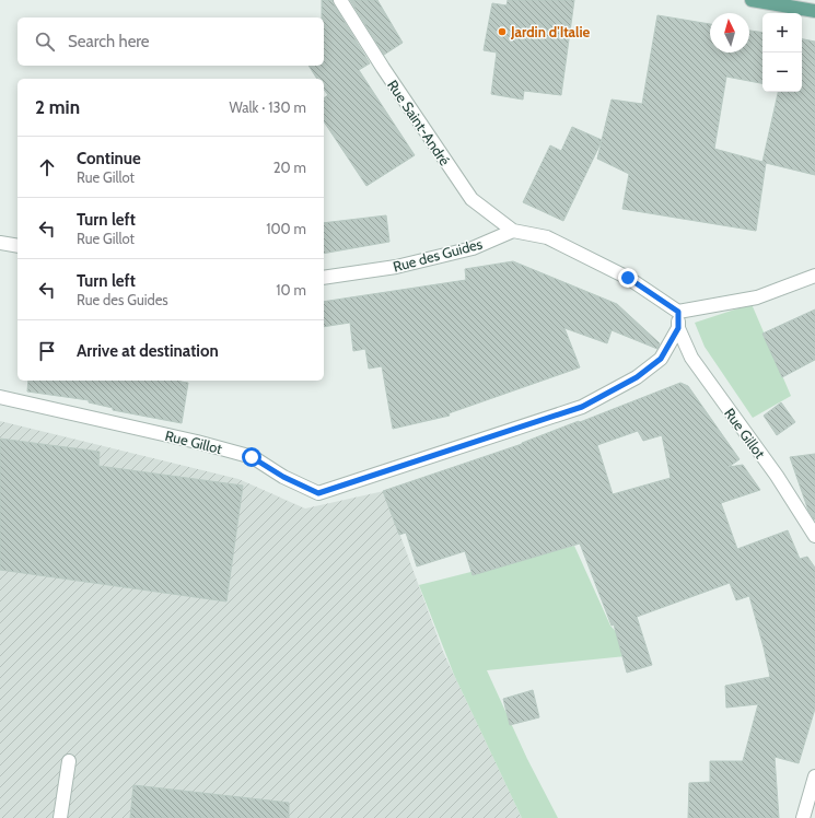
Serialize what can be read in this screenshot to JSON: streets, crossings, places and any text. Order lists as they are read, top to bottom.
{
  "streets": {
    "street": ["Rue Saint-André", "Rue des Guides", "Rue Gillot"]
  },
  "crossings": [
    ["Rue Saint-André", "Rue des Guides"]
  ],
  "places": ["Jardin d'Italie"],
  "north": "top",
  "page": {
    "map_buttons": ["+", "−"],
    "search": "Search here",
    "heading": ["2 min", "Walk · 130 m"],
    "list": [
      ["Continue", "Rue Gillot", "20 m"],
      ["Turn left", "Rue Gillot", "100 m"],
      ["Turn left", "Rue des Guides", "10 m"],
      "Arrive at destination"
    ]
  }
}
